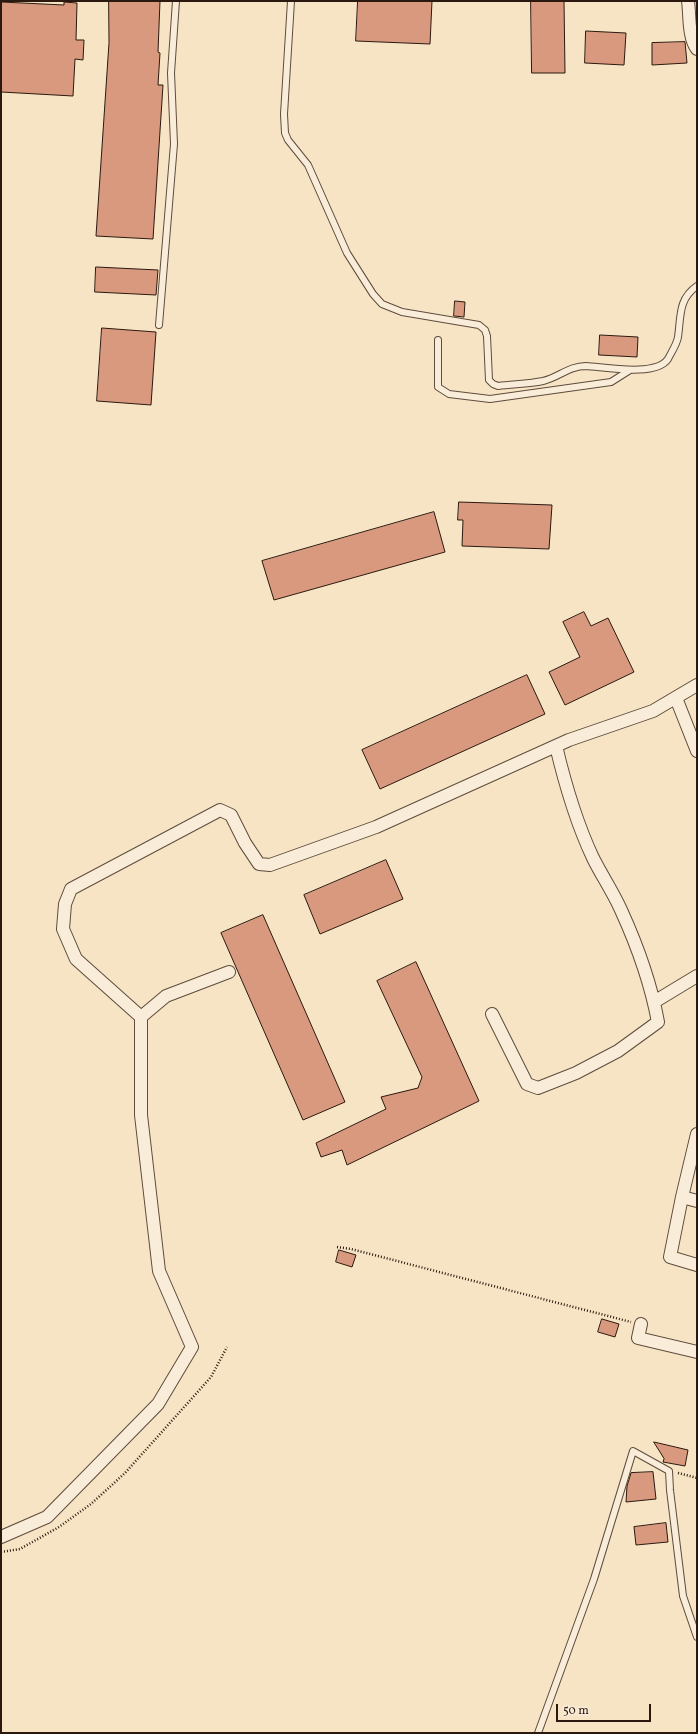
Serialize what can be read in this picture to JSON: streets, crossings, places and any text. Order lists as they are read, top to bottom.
{
  "scale_bar": "50 m"
}
